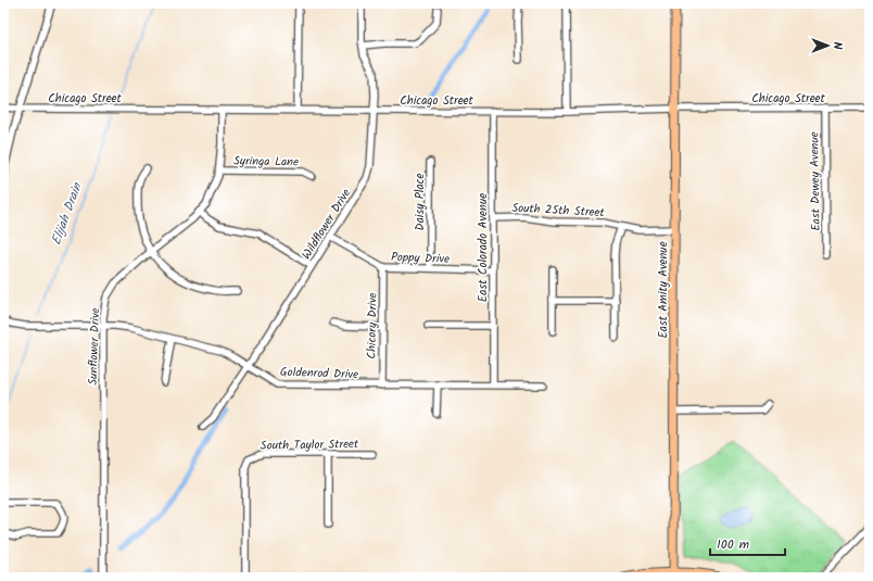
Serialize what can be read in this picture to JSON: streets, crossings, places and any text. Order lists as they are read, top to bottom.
{
  "streets": {
    "main road": ["East Amity Avenue"],
    "street": [
      "Chicago Street",
      "Syringa Lane",
      "East Dewey Avenue",
      "Daisy Place",
      "South 25th Street",
      "Wildflower Drive",
      "East Colorado Avenue",
      "Poppy Drive",
      "Chicory Drive",
      "Sunflower Drive",
      "Goldenrod Drive",
      "South Taylor Street"
    ]
  },
  "crossings": [
    ["Chicago Street", "East Dewey Avenue"],
    ["Chicago Street", "Wildflower Drive"],
    ["Chicago Street", "East Colorado Avenue"],
    ["Chicago Street", "East Amity Avenue"],
    ["Chicago Street", "Sunflower Drive"],
    ["Syringa Lane", "Sunflower Drive"],
    ["Daisy Place", "Poppy Drive"],
    ["South 25th Street", "East Colorado Avenue"],
    ["South 25th Street", "East Amity Avenue"],
    ["Wildflower Drive", "Poppy Drive"],
    ["Wildflower Drive", "Goldenrod Drive"],
    ["East Colorado Avenue", "Poppy Drive"],
    ["East Colorado Avenue", "Goldenrod Drive"],
    ["Poppy Drive", "Chicory Drive"],
    ["Chicory Drive", "Goldenrod Drive"],
    ["Sunflower Drive", "Goldenrod Drive"]
  ],
  "water": ["Elijah Drain"],
  "scale_bar": "100 m",
  "north": "right"
}
